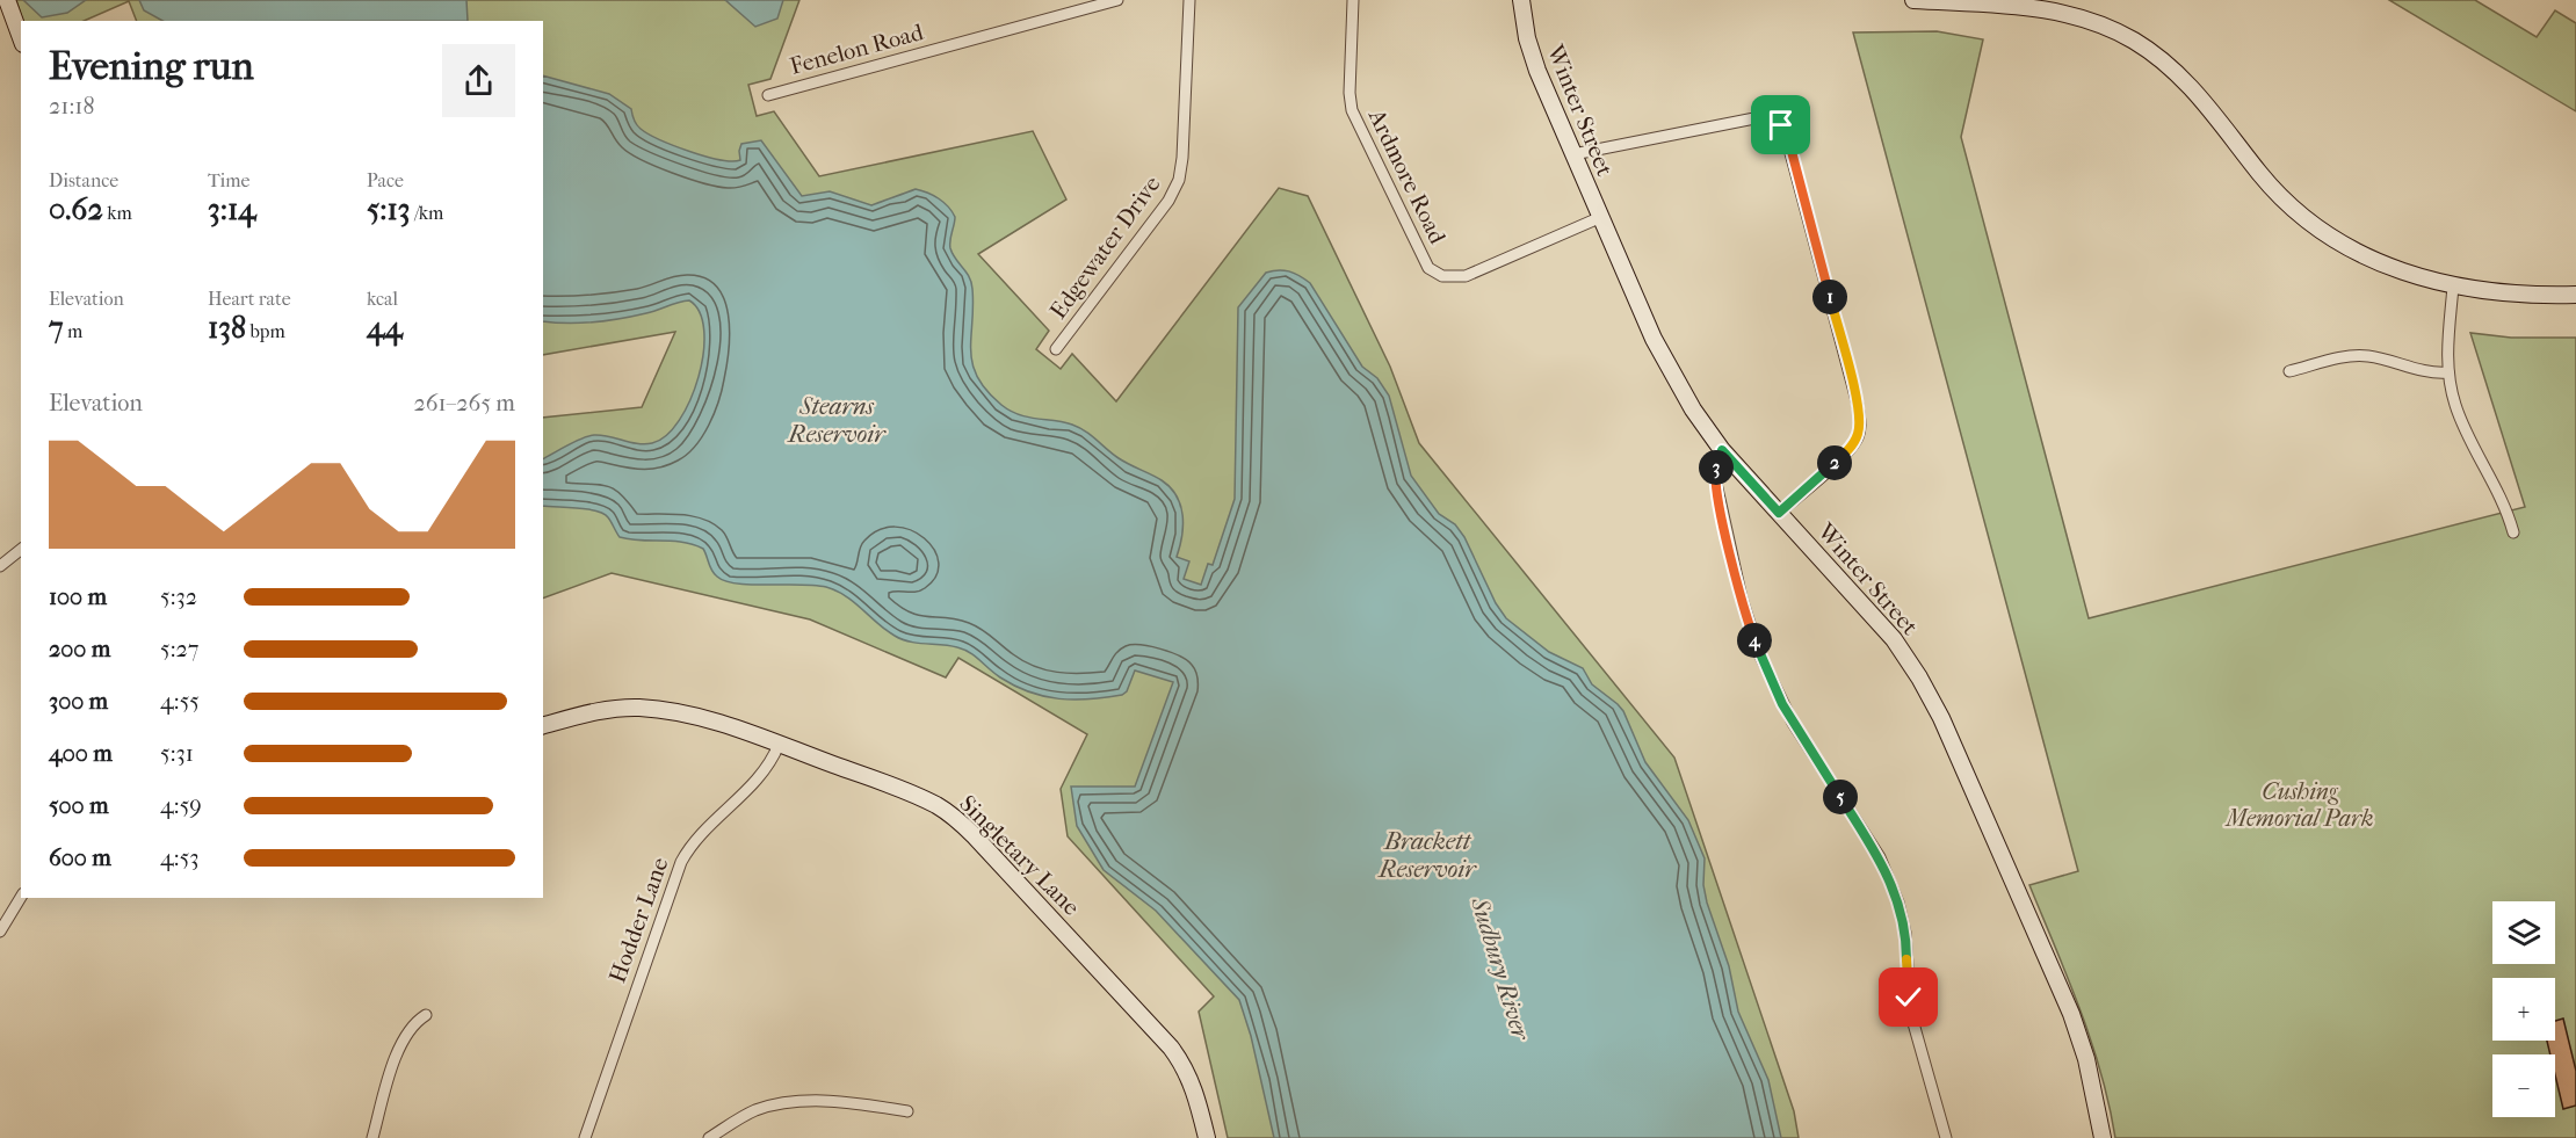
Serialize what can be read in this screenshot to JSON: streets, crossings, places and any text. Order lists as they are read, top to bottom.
{
  "streets": {
    "street": [
      "Fenelon Road",
      "Winter Street",
      "Ardmore Road",
      "Edgewater Drive",
      "Singletary Lane",
      "Hodder Lane"
    ]
  },
  "crossings": [
    ["Winter Street", "Ardmore Road"],
    ["Singletary Lane", "Hodder Lane"]
  ],
  "water": ["Stearns Reservoir", "Brackett Reservoir", "Sudbury River"],
  "parks": ["Cushing Memorial Park"],
  "page": {
    "heading": ["Evening run", "21:18"],
    "stats": [
      ["Distance", "0.62 km"],
      ["Time", "3:14"],
      ["Pace", "5:13 /km"],
      ["Elevation", "7 m"],
      ["Heart rate", "138 bpm"],
      ["kcal", "44"]
    ],
    "pins": [
      "1",
      "2",
      "3",
      "4",
      "5"
    ],
    "chart": ["Elevation", "261–265 m"],
    "list": [
      {
        "name": "100 m",
        "note": "5:32"
      },
      {
        "name": "200 m",
        "note": "5:27"
      },
      {
        "name": "300 m",
        "note": "4:55"
      },
      {
        "name": "400 m",
        "note": "5:31"
      },
      {
        "name": "500 m",
        "note": "4:59"
      },
      {
        "name": "600 m",
        "note": "4:53"
      }
    ],
    "map_buttons": ["+", "−"]
  }
}
